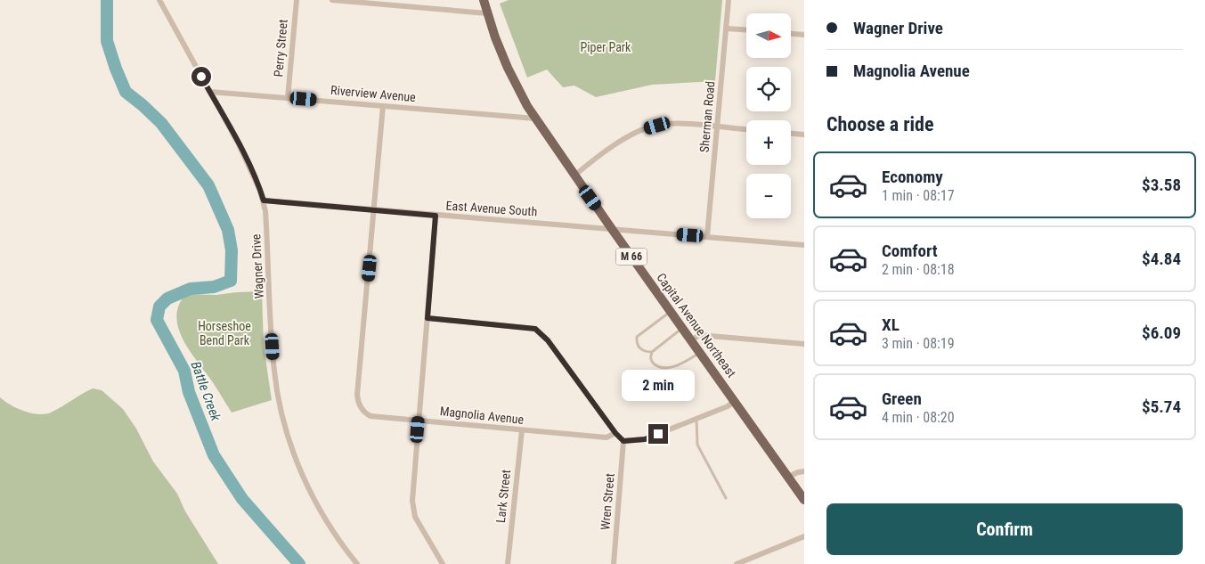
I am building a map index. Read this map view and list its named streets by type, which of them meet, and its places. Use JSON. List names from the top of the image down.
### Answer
{
  "streets": {
    "main road": ["M 66", "Capital Avenue Northeast"],
    "street": [
      "Perry Street",
      "Riverview Avenue",
      "Sherman Road",
      "East Avenue South",
      "Wagner Drive",
      "Magnolia Avenue",
      "Lark Street",
      "Wren Street"
    ]
  },
  "crossings": [
    ["Perry Street", "Riverview Avenue"],
    ["Riverview Avenue", "Wagner Drive"],
    ["Riverview Avenue", "Capital Avenue Northeast"],
    ["Riverview Avenue", "Magnolia Avenue"],
    ["Sherman Road", "East Avenue South"],
    ["East Avenue South", "Wagner Drive"],
    ["East Avenue South", "Capital Avenue Northeast"],
    ["East Avenue South", "Magnolia Avenue"],
    ["Magnolia Avenue", "Lark Street"]
  ],
  "water": ["Battle Creek"],
  "parks": ["Piper Park", "Horseshoe Bend Park"],
  "north": "right",
  "page": {
    "banner": ["Wagner Drive", "Magnolia Avenue"],
    "map_buttons": ["+", "−"],
    "heading": "Choose a ride",
    "list": [
      {
        "name": "Economy",
        "note": "1 min · 08:17",
        "value": "$3.58"
      },
      {
        "name": "Comfort",
        "note": "2 min · 08:18",
        "value": "$4.84"
      },
      {
        "name": "XL",
        "note": "3 min · 08:19",
        "value": "$6.09"
      },
      {
        "name": "Green",
        "note": "4 min · 08:20",
        "value": "$5.74"
      }
    ],
    "bubble": "2 min",
    "buttons": "Confirm"
  }
}
